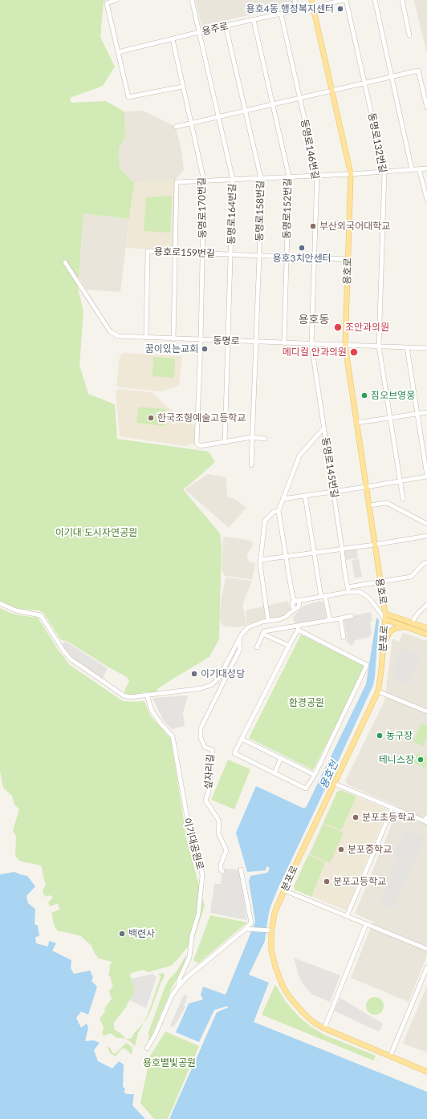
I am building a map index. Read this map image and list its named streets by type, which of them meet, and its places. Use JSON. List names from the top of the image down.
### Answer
{
  "streets": {
    "main road": ["용호로", "분포로"],
    "street": [
      "용주로",
      "동명로132번길",
      "동명로146번길",
      "동명로170번길",
      "동명로152번길",
      "동명로158번길",
      "동명로164번길",
      "용호로159번길",
      "동명로",
      "동명로145번길",
      "섶자리길",
      "이기대공원로"
    ]
  },
  "crossings": [
    ["용주로", "동명로132번길"],
    ["용주로", "동명로146번길"],
    ["용주로", "동명로170번길"],
    ["용주로", "동명로152번길"],
    ["용주로", "동명로158번길"],
    ["용주로", "동명로164번길"],
    ["용주로", "용호로"],
    ["동명로132번길", "동명로"],
    ["동명로146번길", "용호로159번길"],
    ["동명로146번길", "동명로"],
    ["동명로146번길", "동명로145번길"],
    ["동명로170번길", "동명로164번길"],
    ["동명로170번길", "용호로159번길"],
    ["동명로170번길", "동명로"],
    ["동명로152번길", "용호로159번길"],
    ["동명로152번길", "동명로"],
    ["동명로158번길", "용호로159번길"],
    ["동명로158번길", "동명로"],
    ["동명로164번길", "용호로159번길"],
    ["동명로164번길", "동명로"],
    ["용호로159번길", "용호로"],
    ["용호로159번길", "동명로"],
    ["용호로", "동명로"],
    ["용호로", "분포로"],
    ["동명로", "동명로145번길"]
  ],
  "districts": ["용호동"],
  "water": ["용호천"],
  "parks": ["이기대 도시자연공원", "환경공원", "용호별빛공원"],
  "places": [
    "용호4동 행정복지센터",
    "부산외국어대학교",
    "용호3치안센터",
    "조안과의원",
    "꿈이있는교회",
    "메디컬 안과의원",
    "짐오브영웅",
    "한국조형예술고등학교",
    "이기대성당",
    "농구장",
    "테니스장",
    "분포초등학교",
    "분포중학교",
    "분포고등학교",
    "백련사"
  ]
}
